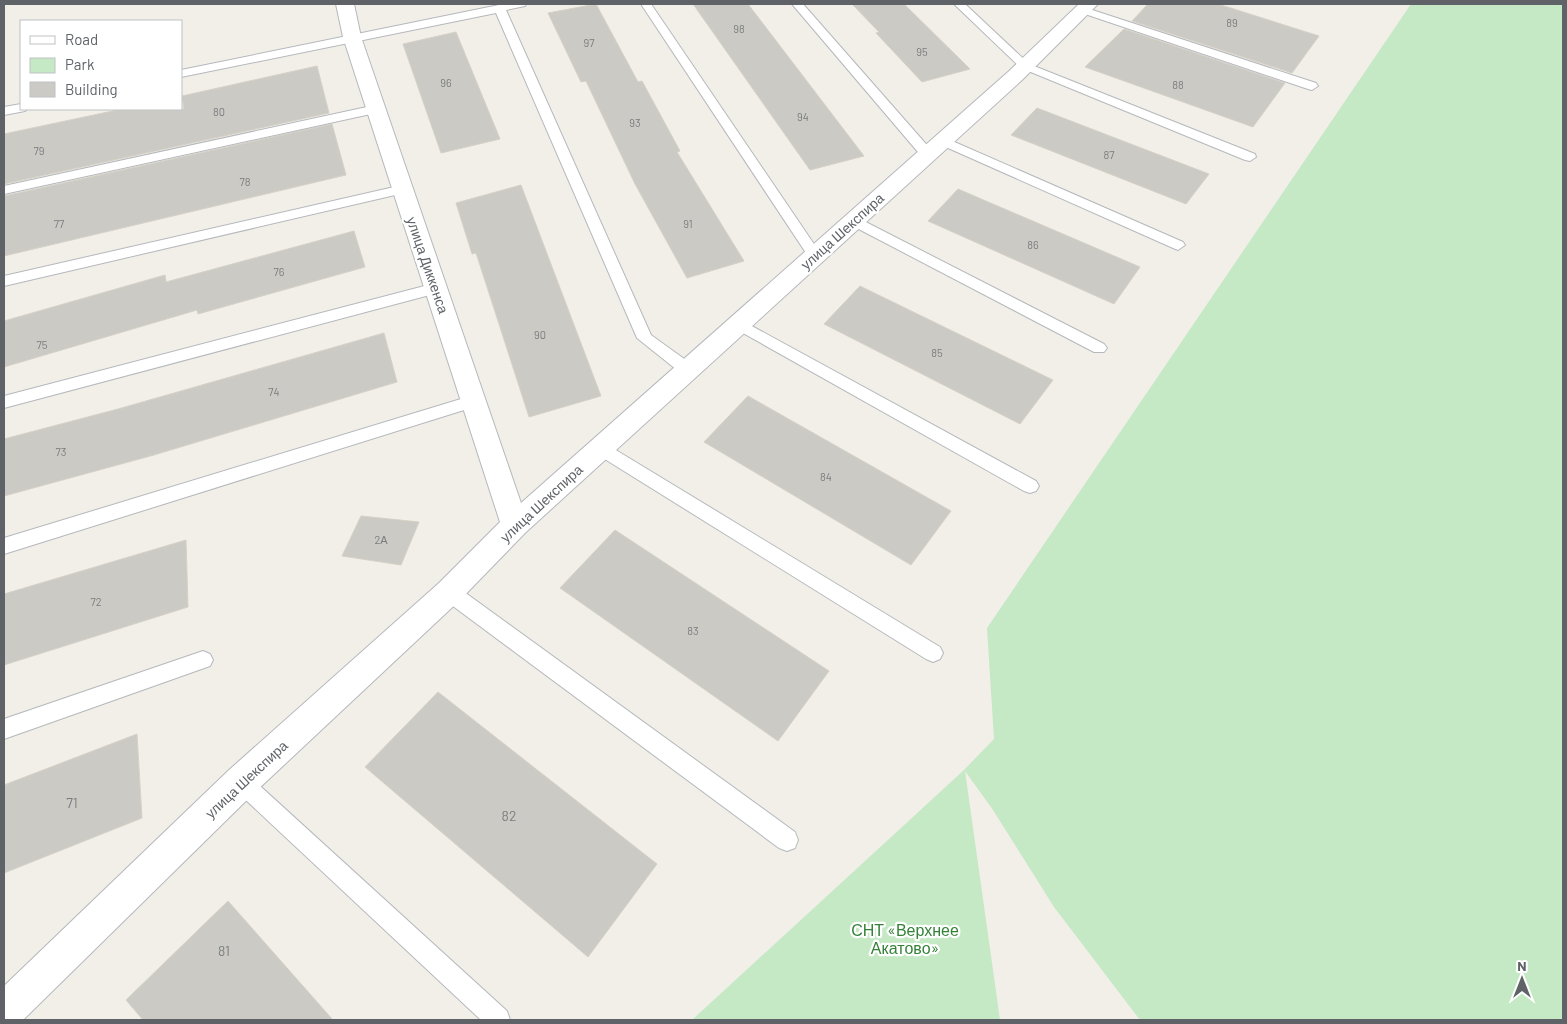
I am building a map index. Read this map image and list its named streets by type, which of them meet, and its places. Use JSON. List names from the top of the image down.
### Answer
{
  "streets": {
    "street": ["улица Шекспира", "улица Диккенса"]
  },
  "crossings": [
    ["улица Шекспира", "улица Диккенса"]
  ],
  "parks": ["СНТ «Верхнее Акатово»"],
  "house_numbers": [
    "89",
    "98",
    "97",
    "95",
    "96",
    "88",
    "80",
    "94",
    "93",
    "79",
    "87",
    "78",
    "77",
    "91",
    "86",
    "76",
    "90",
    "75",
    "85",
    "74",
    "73",
    "84",
    "2А",
    "72",
    "83",
    "71",
    "82",
    "81"
  ],
  "legend": ["Road", "Park", "Building"],
  "north": "top"
}
